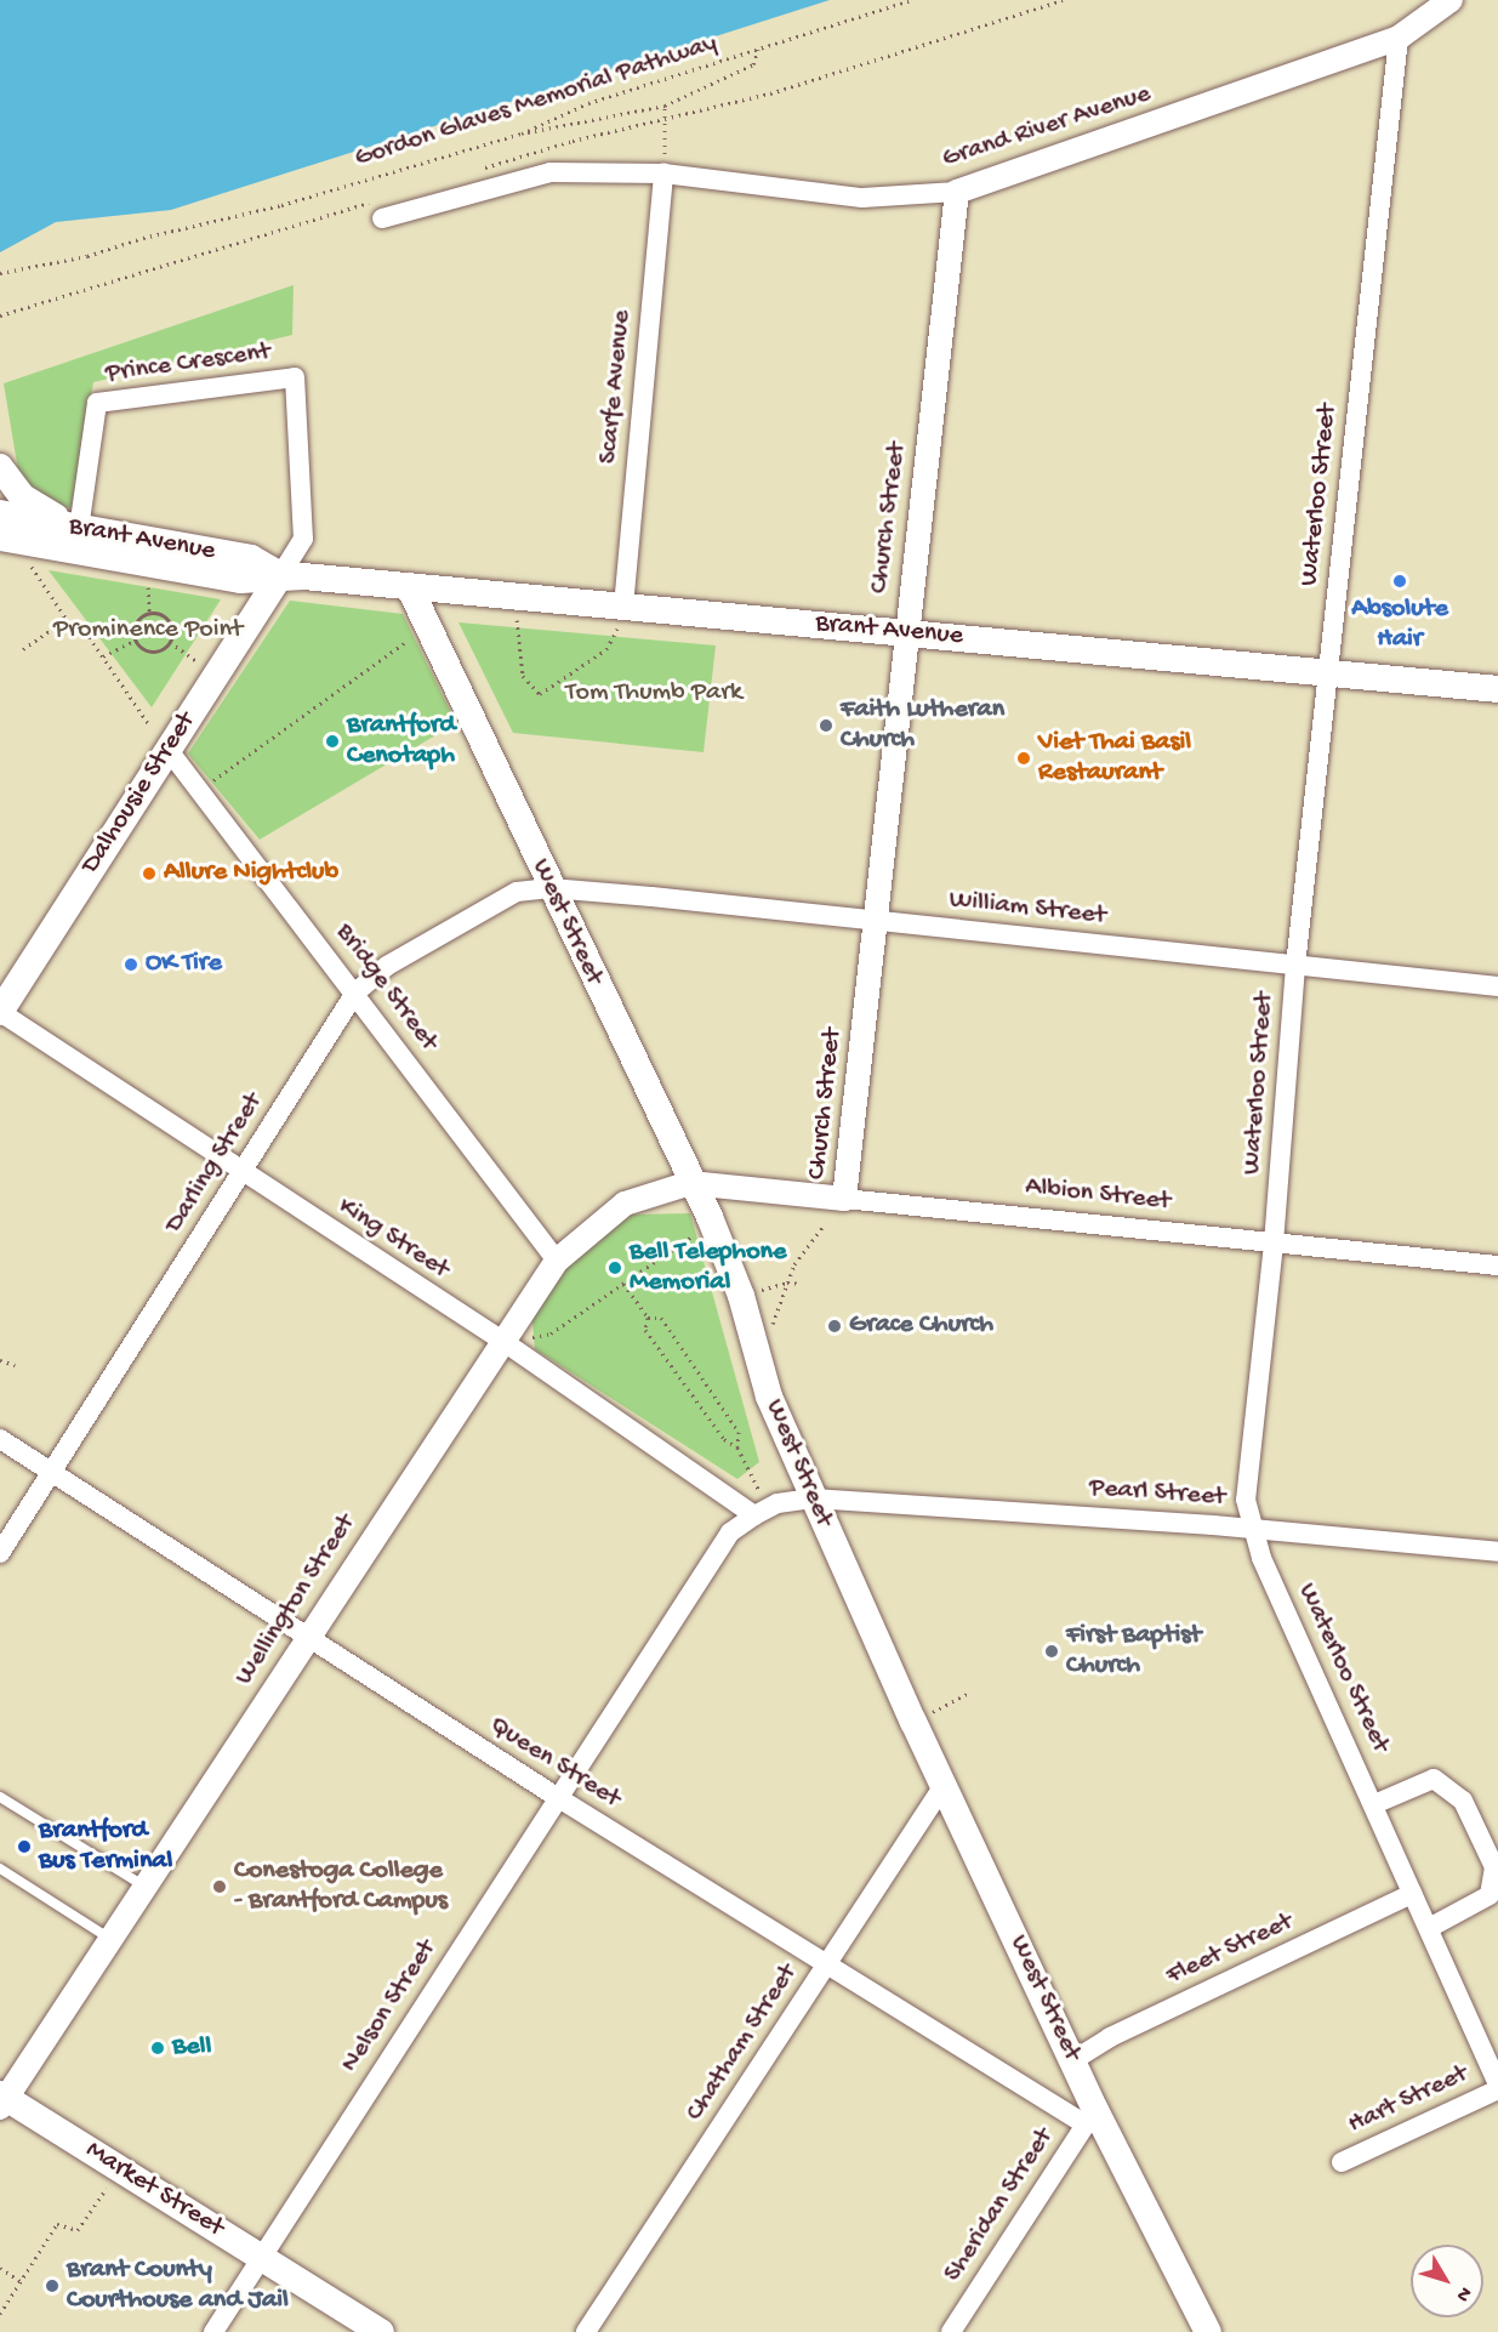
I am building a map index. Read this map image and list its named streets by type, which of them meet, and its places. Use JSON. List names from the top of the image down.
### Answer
{
  "streets": {
    "main road": [
      "Brant Avenue",
      "Dalhousie Street",
      "West Street",
      "Market Street"
    ],
    "street": [
      "Grand River Avenue",
      "Prince Crescent",
      "Scarfe Avenue",
      "Waterloo Street",
      "Church Street",
      "William Street",
      "Bridge Street",
      "Darling Street",
      "Albion Street",
      "King Street",
      "Pearl Street",
      "Wellington Street",
      "Queen Street",
      "Fleet Street",
      "Nelson Street",
      "Chatham Street",
      "Hart Street",
      "Sheridan Street"
    ],
    "path": ["Gordon Glaves Memorial Pathway"]
  },
  "crossings": [
    ["Grand River Avenue", "Scarfe Avenue"],
    ["Grand River Avenue", "Waterloo Street"],
    ["Grand River Avenue", "Church Street"],
    ["Prince Crescent", "Brant Avenue"],
    ["Prince Crescent", "Dalhousie Street"],
    ["Scarfe Avenue", "Brant Avenue"],
    ["Waterloo Street", "Brant Avenue"],
    ["Waterloo Street", "William Street"],
    ["Waterloo Street", "Albion Street"],
    ["Waterloo Street", "Pearl Street"],
    ["Waterloo Street", "Fleet Street"],
    ["Church Street", "Brant Avenue"],
    ["Church Street", "William Street"],
    ["Church Street", "Albion Street"],
    ["Brant Avenue", "Dalhousie Street"],
    ["Brant Avenue", "West Street"],
    ["Dalhousie Street", "Bridge Street"],
    ["Dalhousie Street", "King Street"],
    ["William Street", "West Street"],
    ["William Street", "Darling Street"],
    ["West Street", "Darling Street"],
    ["West Street", "Albion Street"],
    ["West Street", "Pearl Street"],
    ["West Street", "Wellington Street"],
    ["West Street", "Queen Street"],
    ["West Street", "Fleet Street"],
    ["West Street", "Nelson Street"],
    ["West Street", "Chatham Street"],
    ["West Street", "Sheridan Street"],
    ["Bridge Street", "Darling Street"],
    ["Bridge Street", "Wellington Street"],
    ["Darling Street", "King Street"],
    ["Darling Street", "Queen Street"],
    ["Albion Street", "Wellington Street"],
    ["King Street", "Wellington Street"],
    ["King Street", "Nelson Street"],
    ["Pearl Street", "Nelson Street"],
    ["Wellington Street", "Queen Street"],
    ["Wellington Street", "Market Street"],
    ["Queen Street", "Nelson Street"],
    ["Queen Street", "Chatham Street"],
    ["Queen Street", "Sheridan Street"],
    ["Nelson Street", "Market Street"]
  ],
  "parks": ["Prominence Point", "Tom Thumb Park"],
  "places": [
    "Absolute Hair",
    "Faith Lutheran Church",
    "Brantford Cenotaph",
    "Viet Thai Basil Restaurant",
    "Allure Nightclub",
    "OK Tire",
    "Bell Telephone Memorial",
    "Grace Church",
    "First Baptist Church",
    "Brantford Bus Terminal",
    "Conestoga College - Brantford Campus",
    "Bell",
    "Brant County Courthouse and Jail"
  ],
  "north": "bottom right"
}
